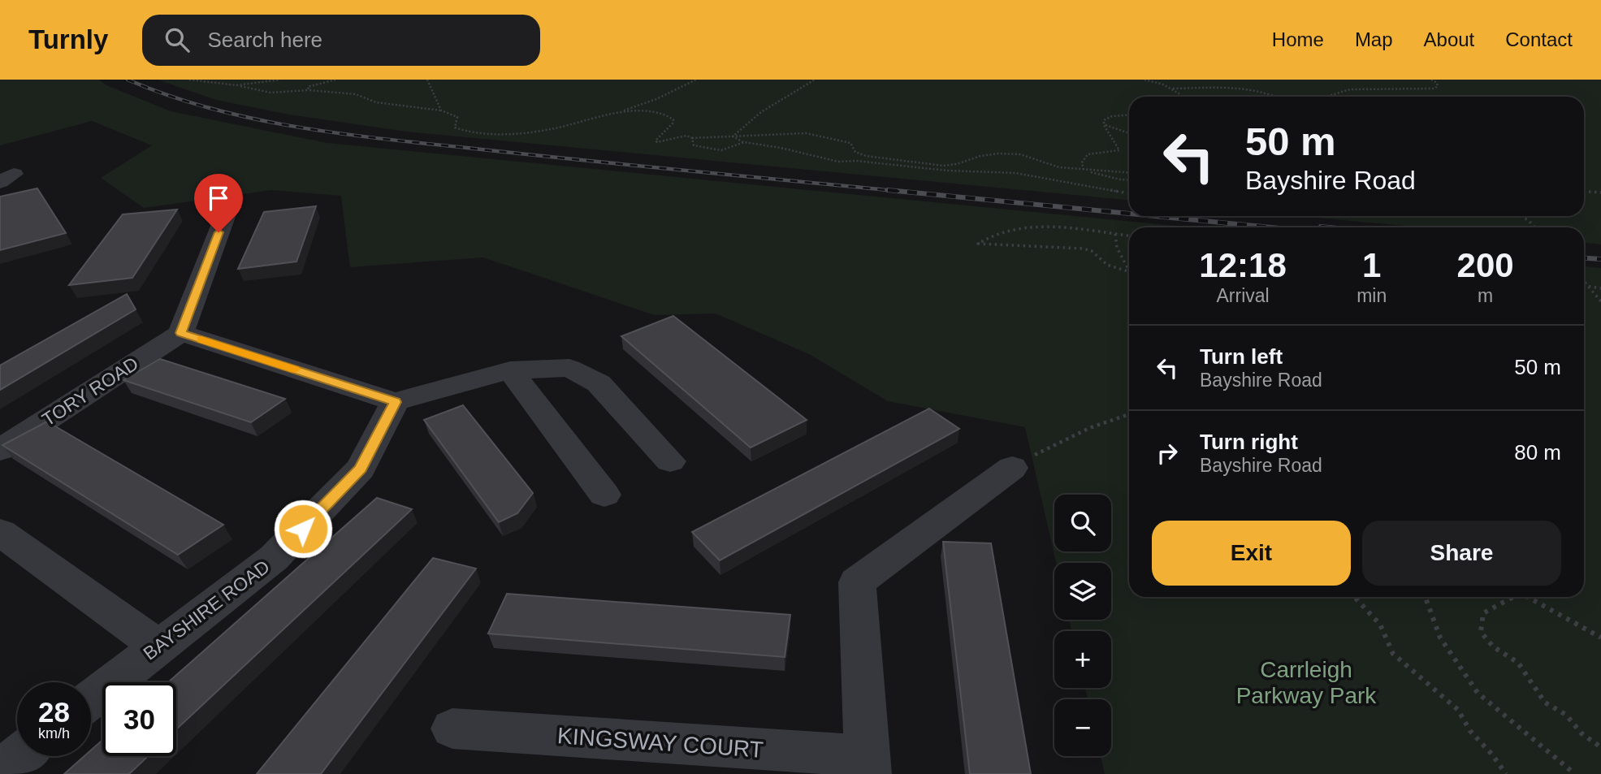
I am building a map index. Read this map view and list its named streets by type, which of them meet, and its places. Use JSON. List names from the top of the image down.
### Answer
{
  "streets": {
    "street": ["TORY ROAD", "BAYSHIRE ROAD", "KINGSWAY COURT"]
  },
  "parks": ["Carrleigh Parkway Park"],
  "page": {
    "header": "Turnly",
    "search": "Search here",
    "nav": [
      "Home",
      "Map",
      "About",
      "Contact"
    ],
    "turn": ["50 m", "Bayshire Road"],
    "eta": [
      "12:18",
      "Arrival",
      "1",
      "min",
      "200",
      "m"
    ],
    "list": [
      {
        "name": "Turn left",
        "note": "Bayshire Road",
        "value": "50 m"
      },
      {
        "name": "Turn right",
        "note": "Bayshire Road",
        "value": "80 m"
      }
    ],
    "map_buttons": ["+", "−"],
    "buttons": ["Exit", "Share"],
    "speed": "28 km/h",
    "limit": "30"
  }
}
